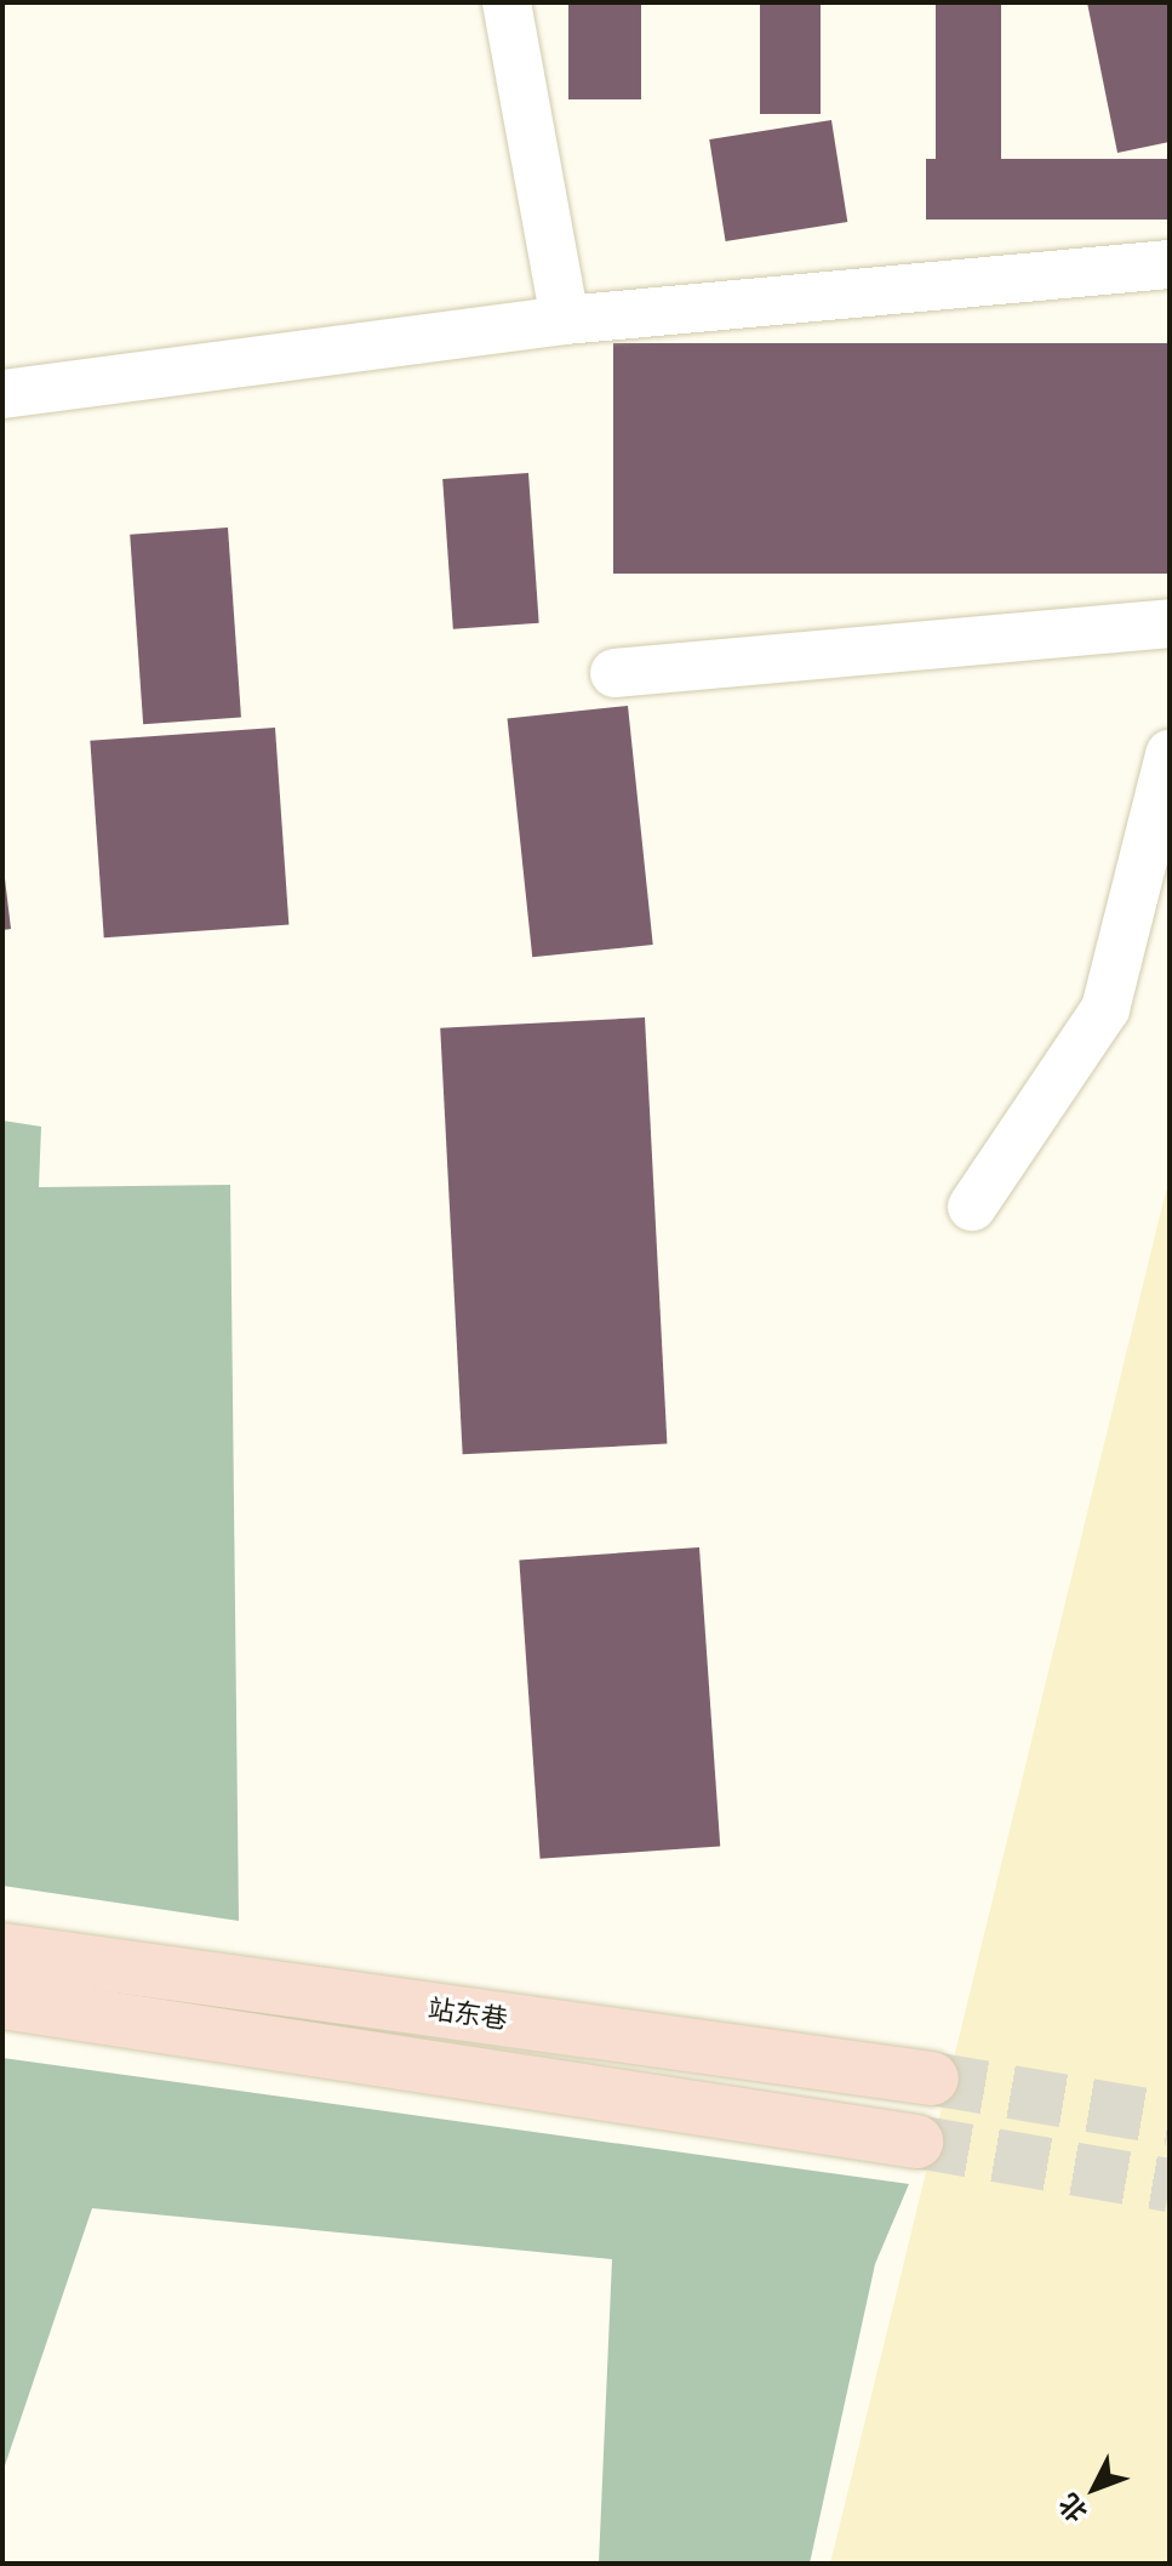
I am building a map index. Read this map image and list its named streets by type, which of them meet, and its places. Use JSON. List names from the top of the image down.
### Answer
{
  "streets": {
    "main road": ["站东巷"]
  },
  "north": "bottom left"
}
